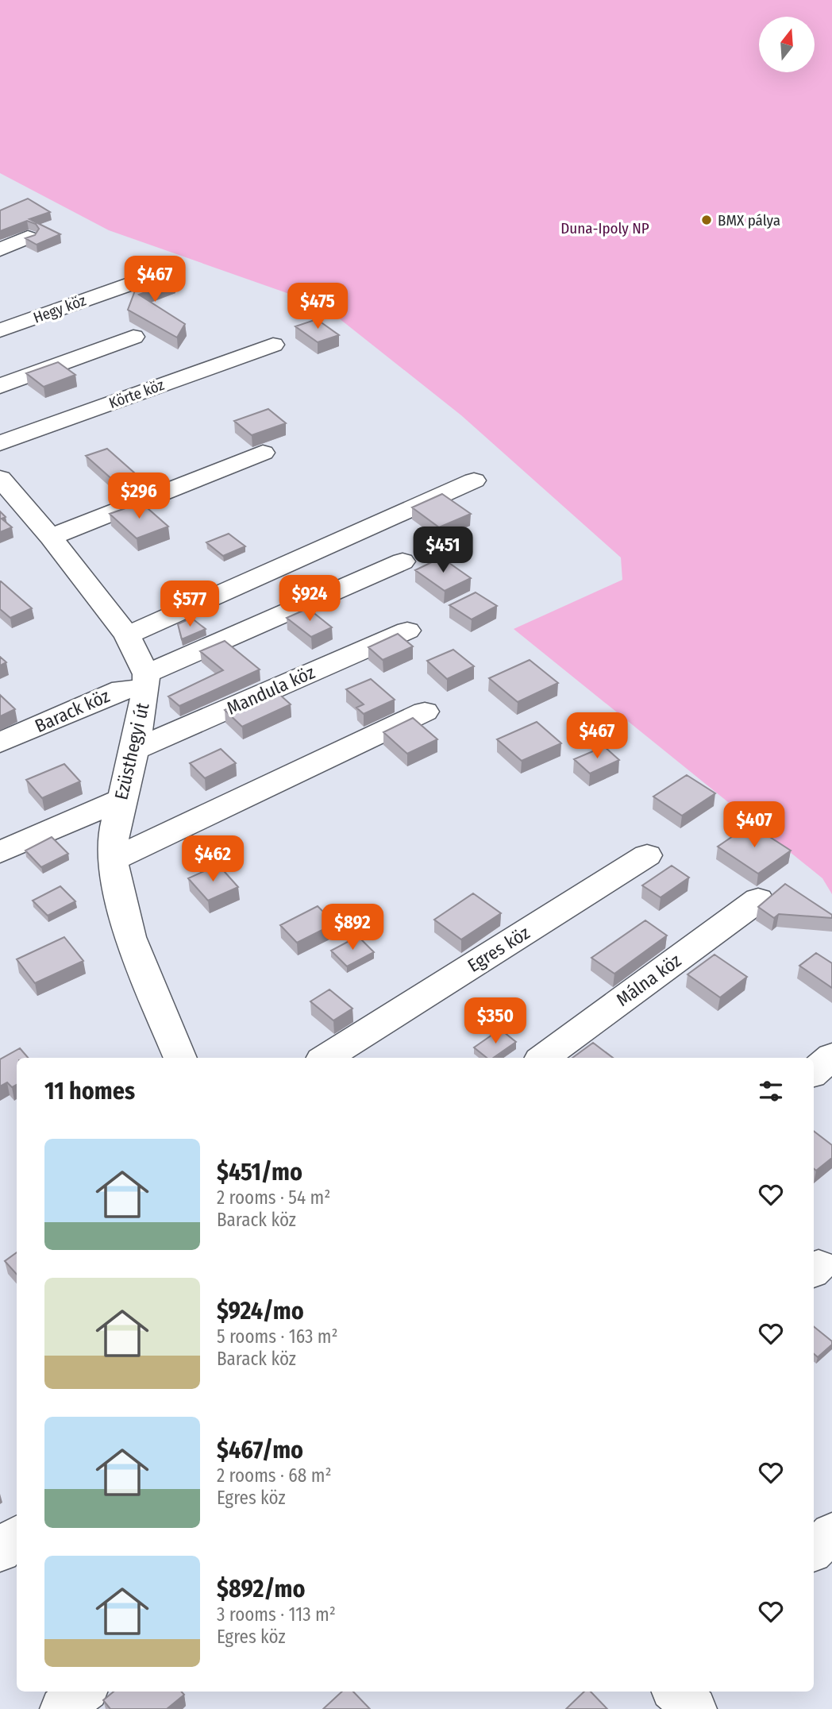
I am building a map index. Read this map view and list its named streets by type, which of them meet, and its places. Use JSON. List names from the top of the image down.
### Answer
{
  "streets": {
    "street": [
      "Hegy köz",
      "Körte köz",
      "Mandula köz",
      "Barack köz",
      "Ezüsthegyi út",
      "Egres köz",
      "Málna köz"
    ]
  },
  "crossings": [
    ["Mandula köz", "Ezüsthegyi út"],
    ["Barack köz", "Ezüsthegyi út"]
  ],
  "parks": ["Duna-Ipoly NP"],
  "places": ["BMX pálya"],
  "north": "top",
  "page": {
    "price": [
      "$467",
      "$475",
      "$296",
      "$451",
      "$924",
      "$577",
      "$467",
      "$407",
      "$462",
      "$892",
      "$350"
    ],
    "heading": "11 homes",
    "list": [
      {
        "name": "$451/mo",
        "note": "2 rooms · 54 m² · Barack köz"
      },
      {
        "name": "$924/mo",
        "note": "5 rooms · 163 m² · Barack köz"
      },
      {
        "name": "$467/mo",
        "note": "2 rooms · 68 m² · Egres köz"
      },
      {
        "name": "$892/mo",
        "note": "3 rooms · 113 m² · Egres köz"
      }
    ]
  }
}
